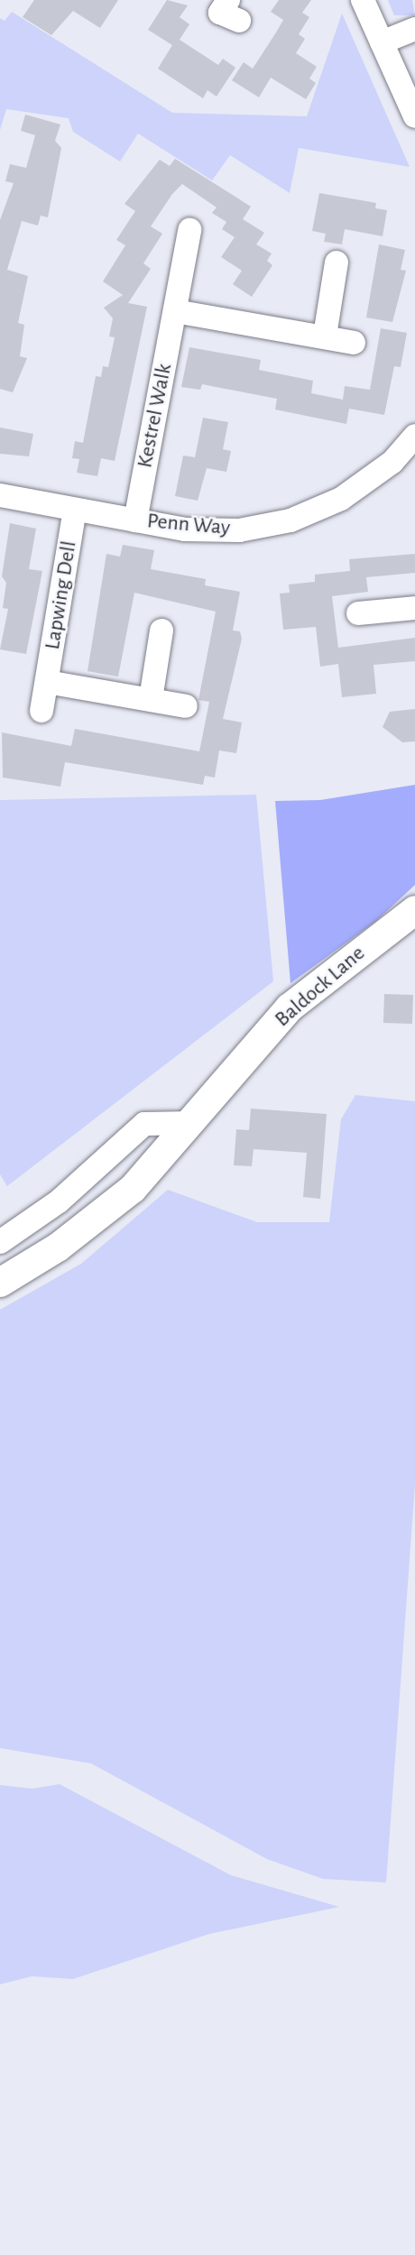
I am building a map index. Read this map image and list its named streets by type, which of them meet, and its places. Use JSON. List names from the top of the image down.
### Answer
{
  "streets": {
    "street": [
      "Kestrel Walk",
      "Penn Way",
      "Lapwing Dell",
      "Baldock Lane"
    ]
  },
  "crossings": [
    ["Kestrel Walk", "Penn Way"],
    ["Penn Way", "Lapwing Dell"]
  ]
}
